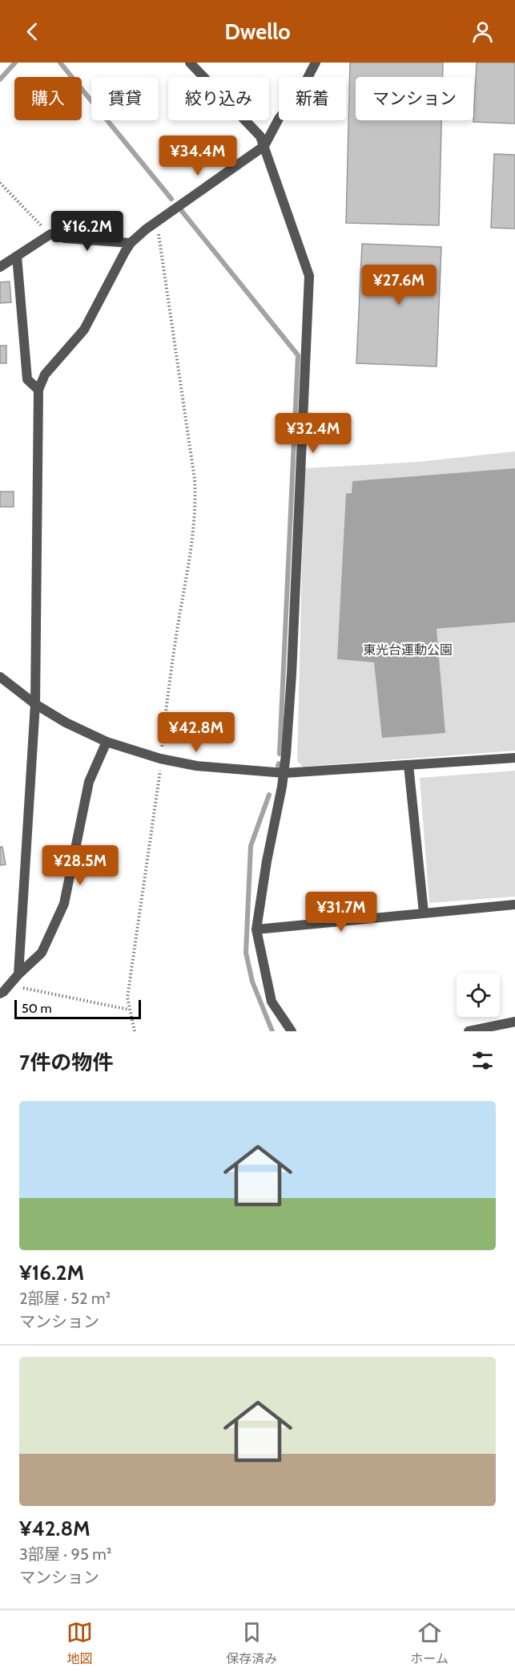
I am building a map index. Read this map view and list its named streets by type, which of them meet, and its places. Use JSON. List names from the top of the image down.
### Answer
{
  "parks": ["東光台運動公園"],
  "scale_bar": "50 m",
  "page": {
    "header": "Dwello",
    "chip": [
      "購入",
      "賃貸",
      "絞り込み",
      "新着",
      "マンション"
    ],
    "price": [
      "¥34.4M",
      "¥16.2M",
      "¥27.6M",
      "¥32.4M",
      "¥42.8M",
      "¥28.5M",
      "¥31.7M"
    ],
    "scale": "50 m",
    "heading": "7件の物件",
    "list": [
      {
        "name": "¥16.2M",
        "note": "2部屋 · 52 m² · マンション"
      },
      {
        "name": "¥42.8M",
        "note": "3部屋 · 95 m² · マンション"
      }
    ],
    "tabs": ["地図", "保存済み", "ホーム"]
  }
}
